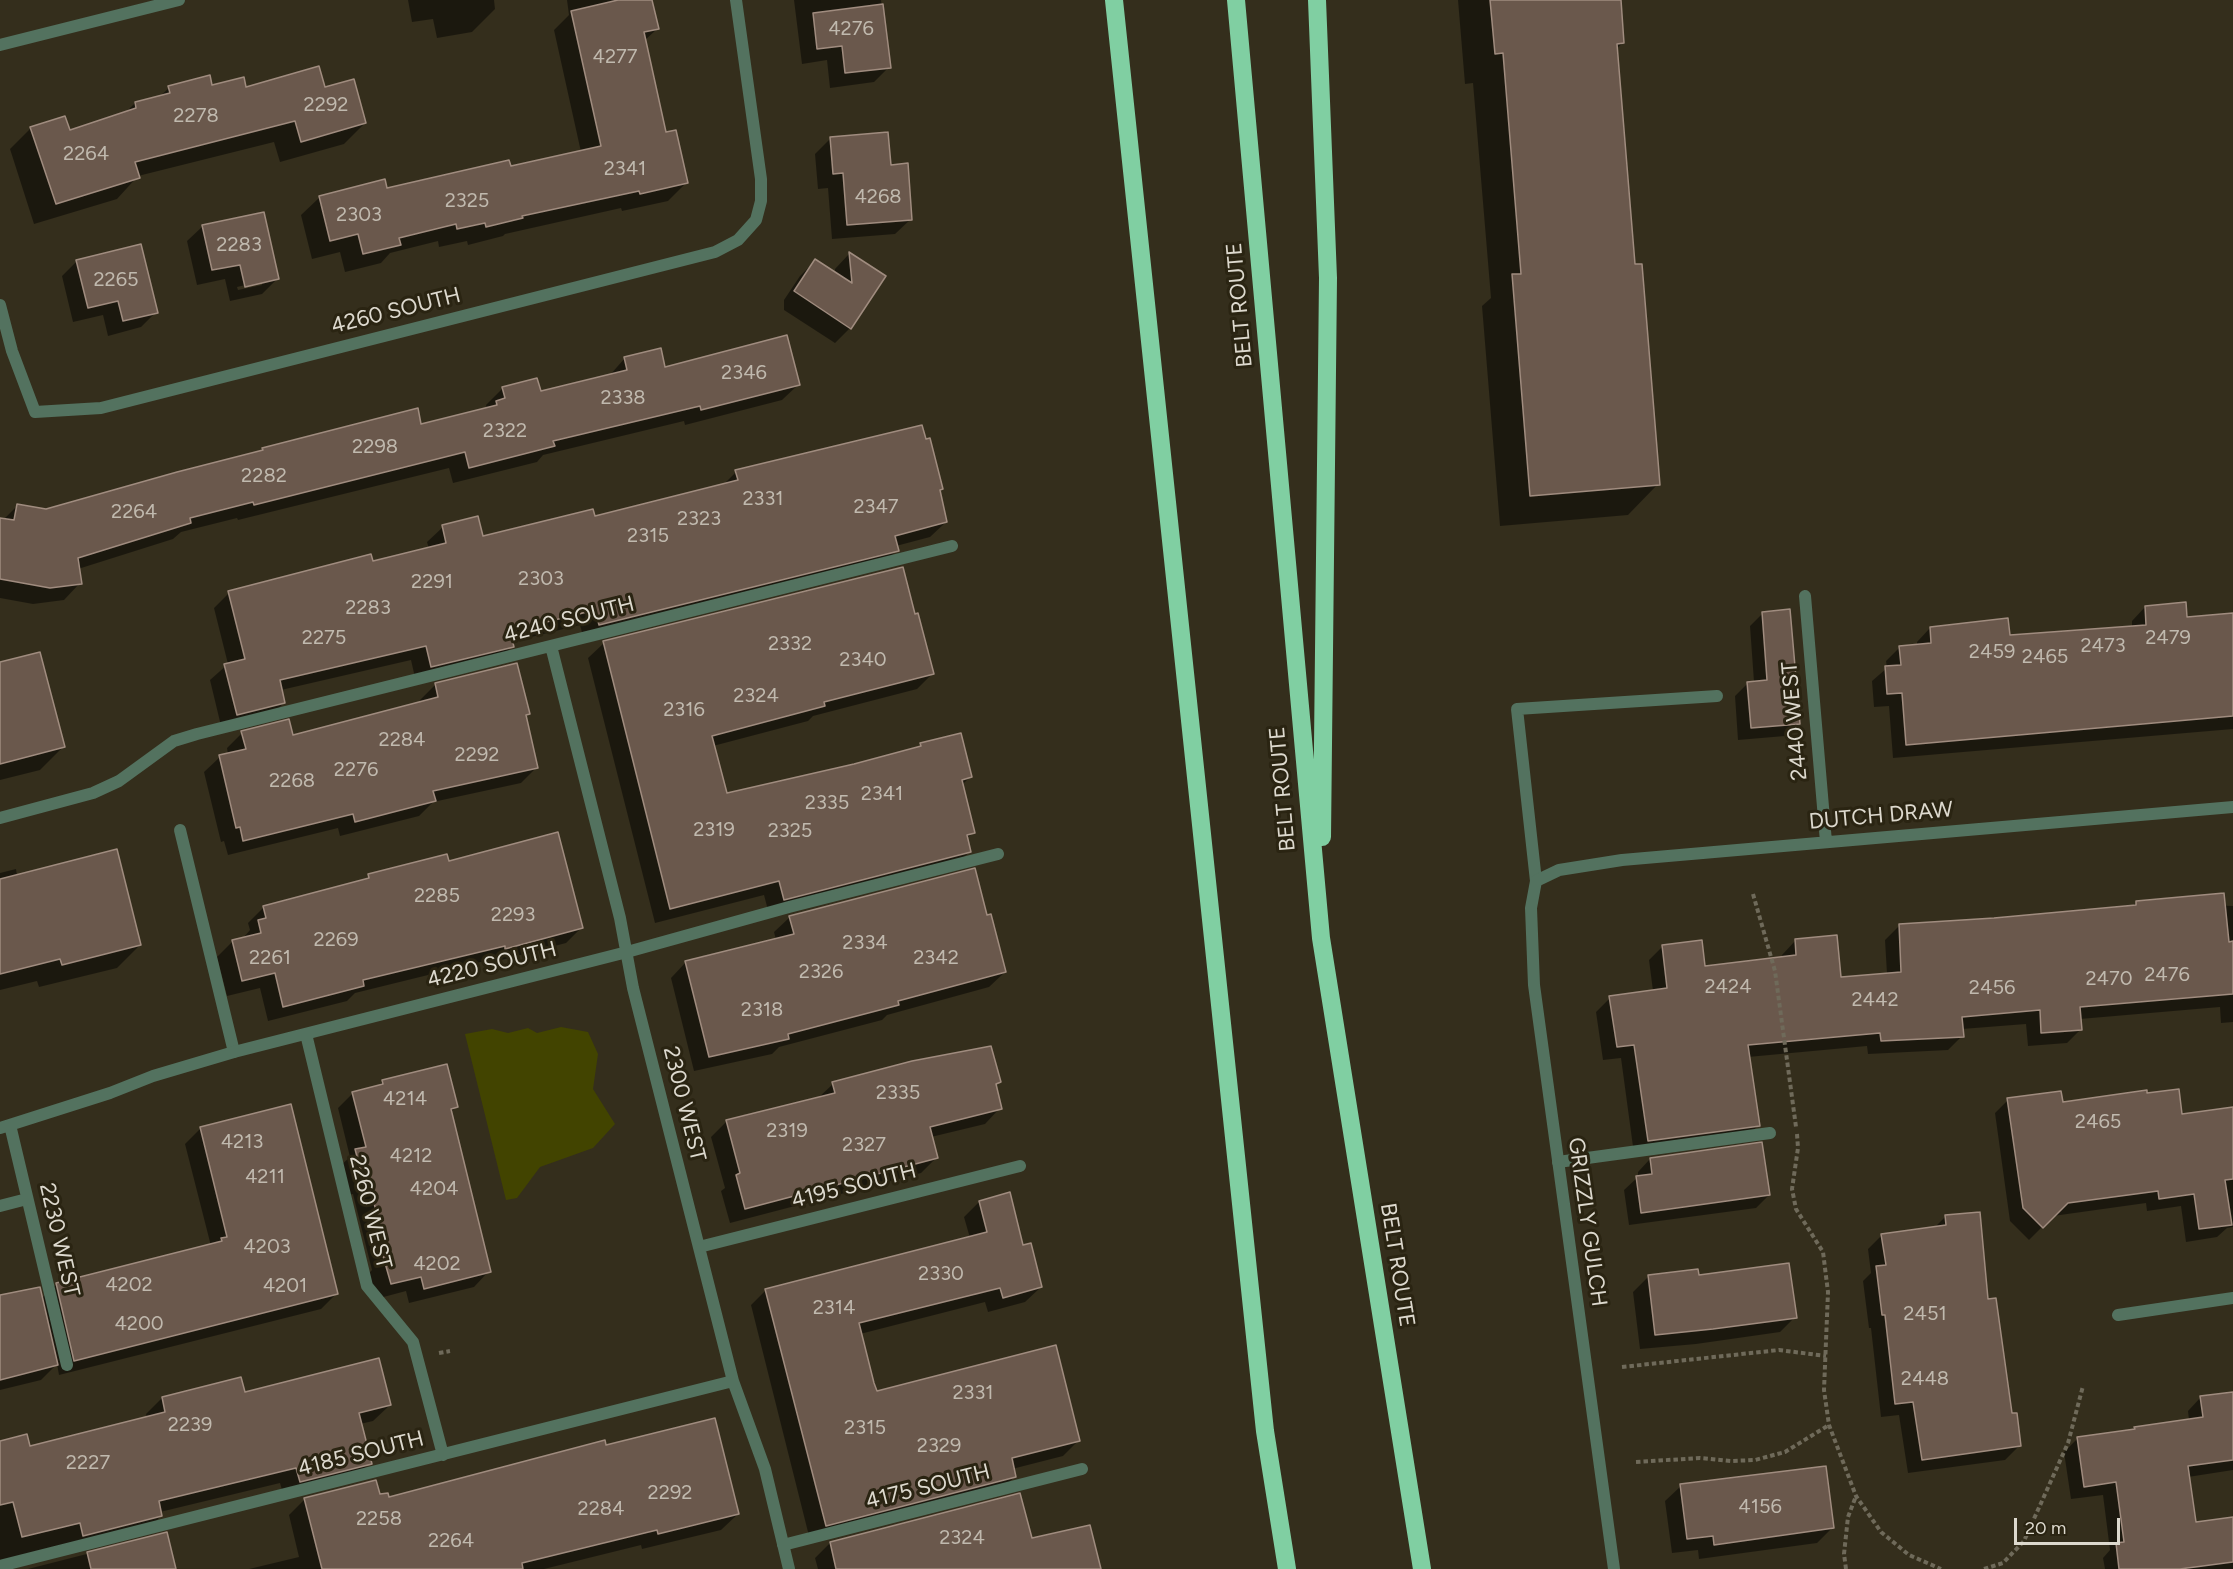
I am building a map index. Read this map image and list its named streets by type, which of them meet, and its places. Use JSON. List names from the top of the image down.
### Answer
{
  "streets": {
    "highway": ["BELT ROUTE"],
    "street": [
      "4260 SOUTH",
      "4240 SOUTH",
      "2440 WEST",
      "DUTCH DRAW",
      "4220 SOUTH",
      "2300 WEST",
      "4195 SOUTH",
      "2260 WEST",
      "GRIZZLY GULCH",
      "2230 WEST",
      "4185 SOUTH",
      "4175 SOUTH"
    ]
  },
  "crossings": [
    ["4240 SOUTH", "2300 WEST"],
    ["2440 WEST", "DUTCH DRAW"],
    ["DUTCH DRAW", "GRIZZLY GULCH"],
    ["4220 SOUTH", "2300 WEST"],
    ["4220 SOUTH", "2260 WEST"],
    ["4220 SOUTH", "2230 WEST"],
    ["2300 WEST", "4195 SOUTH"],
    ["2300 WEST", "4185 SOUTH"],
    ["2300 WEST", "4175 SOUTH"],
    ["2260 WEST", "4185 SOUTH"]
  ],
  "house_numbers": [
    "4276",
    "4277",
    "2292",
    "2278",
    "2264",
    "2341",
    "4268",
    "2325",
    "2303",
    "2283",
    "2265",
    "2346",
    "2338",
    "2322",
    "2298",
    "2282",
    "2331",
    "2347",
    "2264",
    "2323",
    "2315",
    "2303",
    "2291",
    "2283",
    "2275",
    "2479",
    "2332",
    "2473",
    "2459",
    "2465",
    "2340",
    "2324",
    "2316",
    "2284",
    "2292",
    "2276",
    "2268",
    "2341",
    "2335",
    "2319",
    "2325",
    "2285",
    "2293",
    "2269",
    "2334",
    "2261",
    "2342",
    "2326",
    "2476",
    "2470",
    "2424",
    "2456",
    "2442",
    "2318",
    "2335",
    "4214",
    "2465",
    "2319",
    "4213",
    "2327",
    "4212",
    "4211",
    "4204",
    "4203",
    "4202",
    "2330",
    "4202",
    "4201",
    "2314",
    "2451",
    "4200",
    "2448",
    "2331",
    "2239",
    "2315",
    "2329",
    "2227",
    "2292",
    "4156",
    "2284",
    "2258",
    "2324",
    "2264"
  ],
  "scale_bar": "20 m"
}
